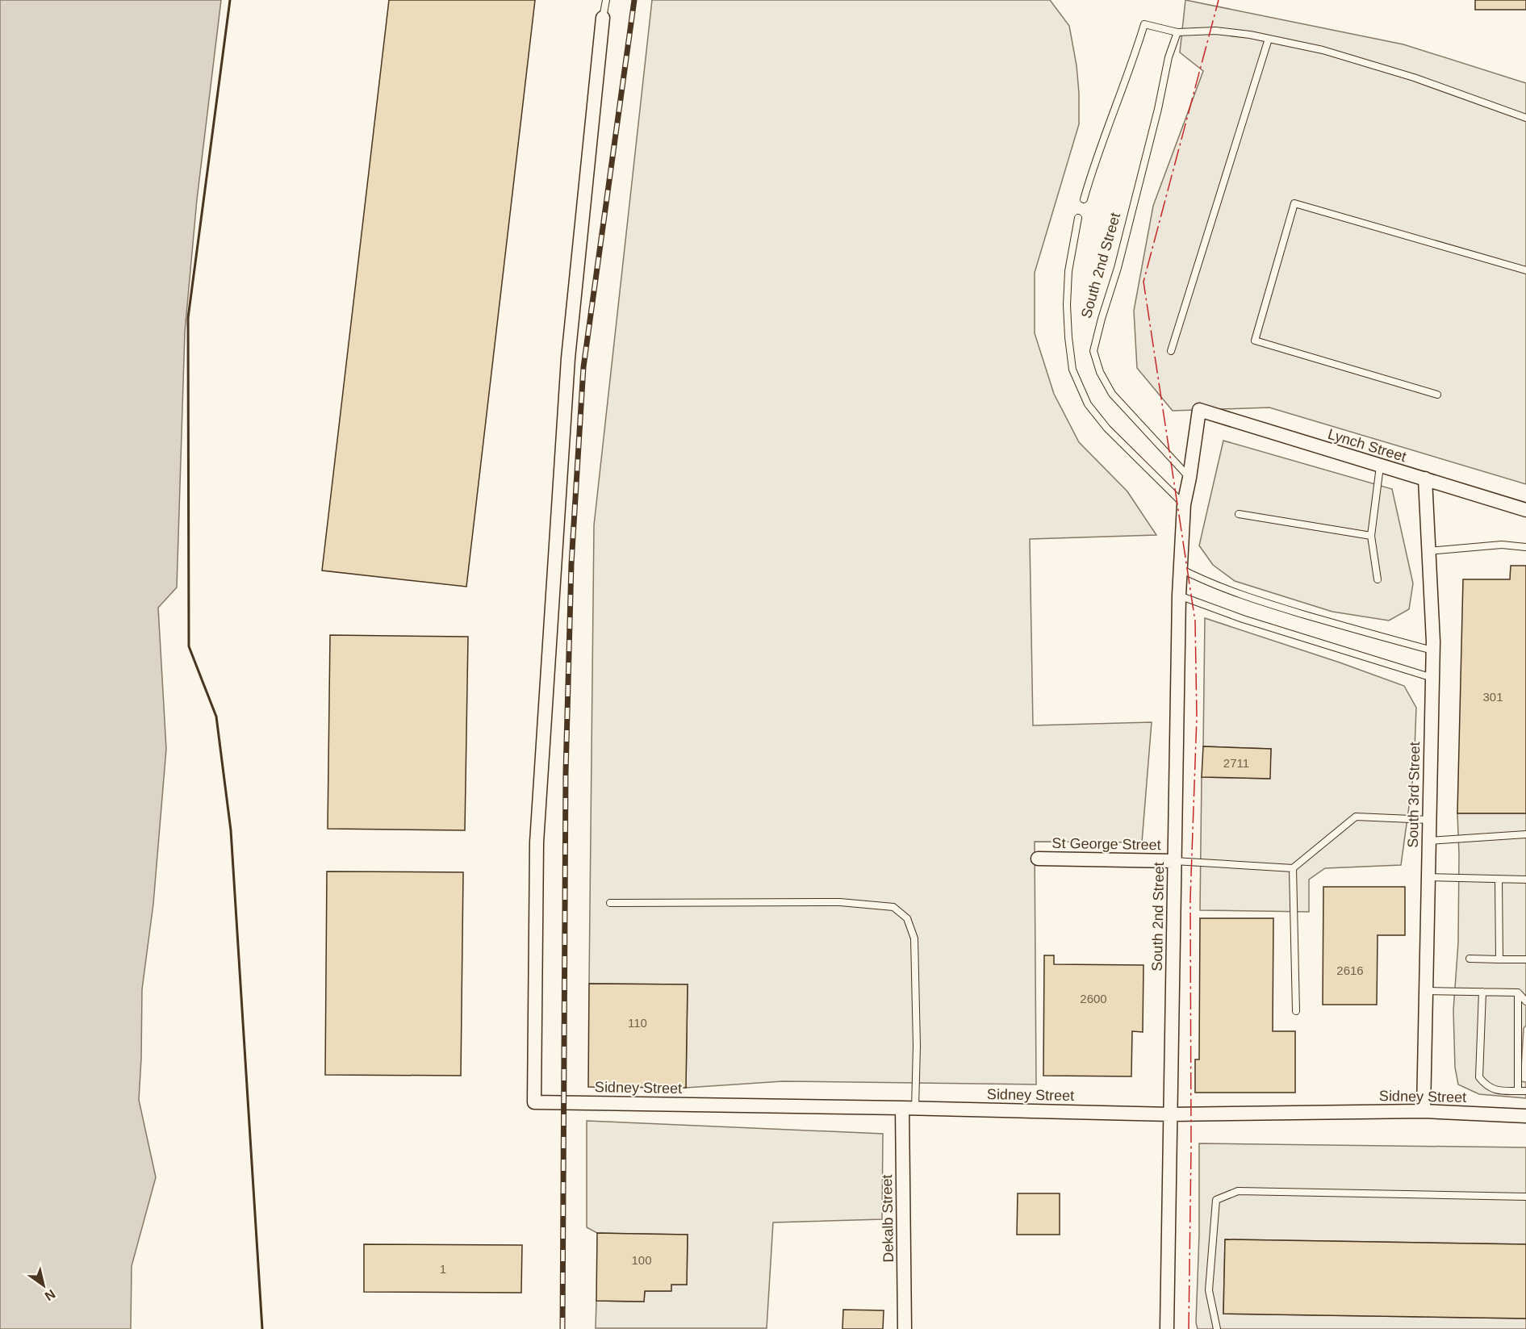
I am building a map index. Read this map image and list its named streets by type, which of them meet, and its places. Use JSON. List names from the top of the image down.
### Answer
{
  "streets": {
    "street": [
      "South 2nd Street",
      "Lynch Street",
      "South 3rd Street",
      "St George Street",
      "Sidney Street",
      "Dekalb Street"
    ]
  },
  "crossings": [
    ["South 2nd Street", "Lynch Street"],
    ["South 2nd Street", "St George Street"],
    ["South 2nd Street", "Sidney Street"],
    ["Lynch Street", "South 3rd Street"],
    ["South 3rd Street", "Sidney Street"],
    ["Sidney Street", "Dekalb Street"]
  ],
  "house_numbers": [
    "301",
    "2711",
    "2616",
    "2600",
    "110",
    "100",
    "1"
  ],
  "north": "bottom right"
}
